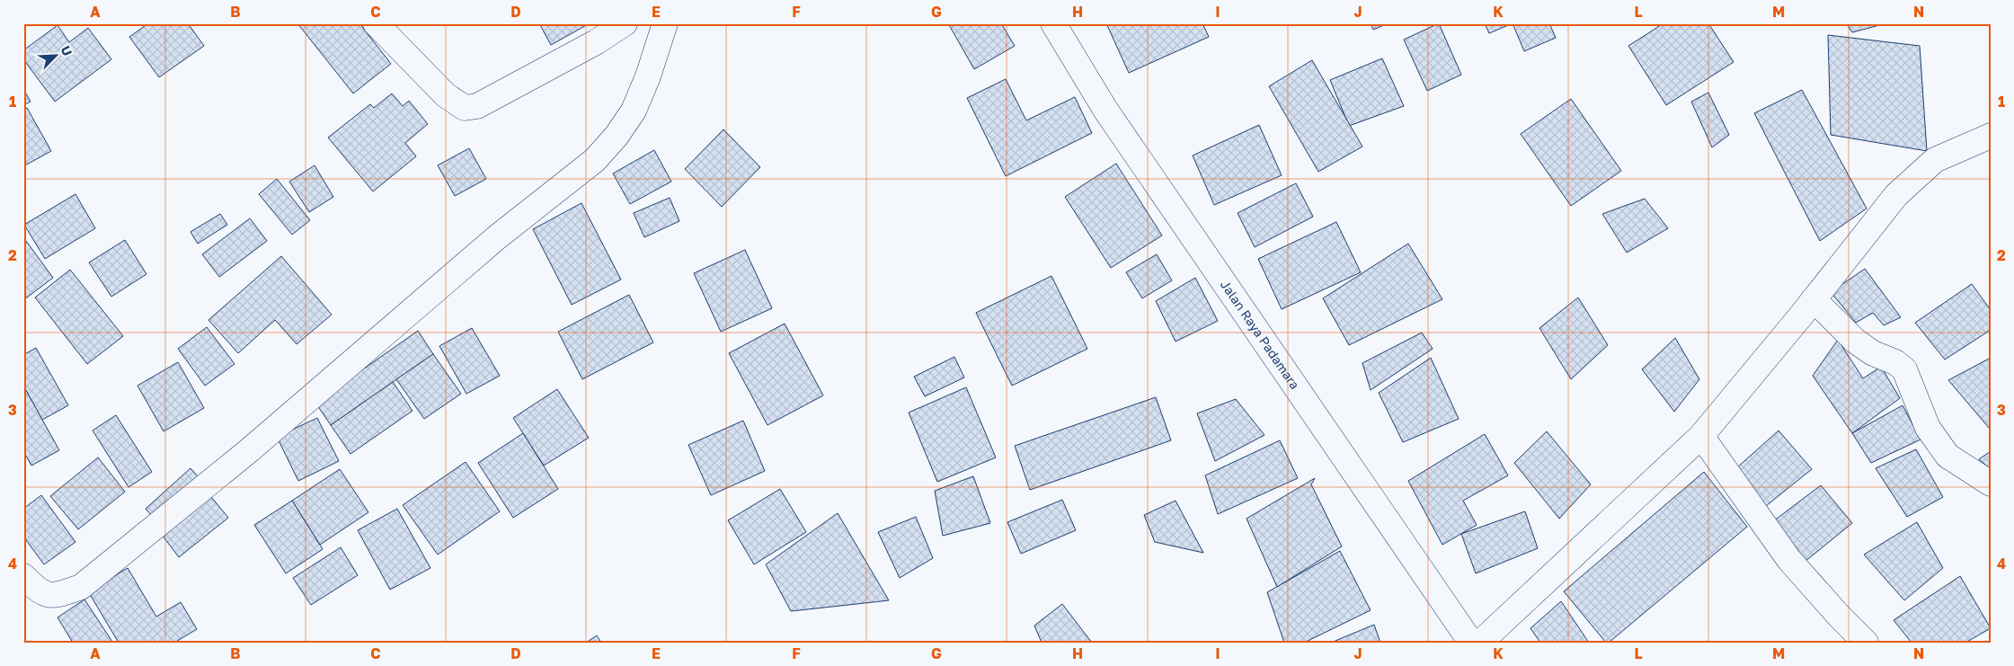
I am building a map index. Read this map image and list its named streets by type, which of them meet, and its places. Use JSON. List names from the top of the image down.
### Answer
{
  "streets": {
    "street": ["Jalan Raya Padamara"]
  },
  "north": "top right",
  "grid": {
    "columns": [
      "A",
      "B",
      "C",
      "D",
      "E",
      "F",
      "G",
      "H",
      "I",
      "J",
      "K",
      "L",
      "M",
      "N"
    ],
    "rows": [
      "1",
      "2",
      "3",
      "4"
    ]
  }
}
